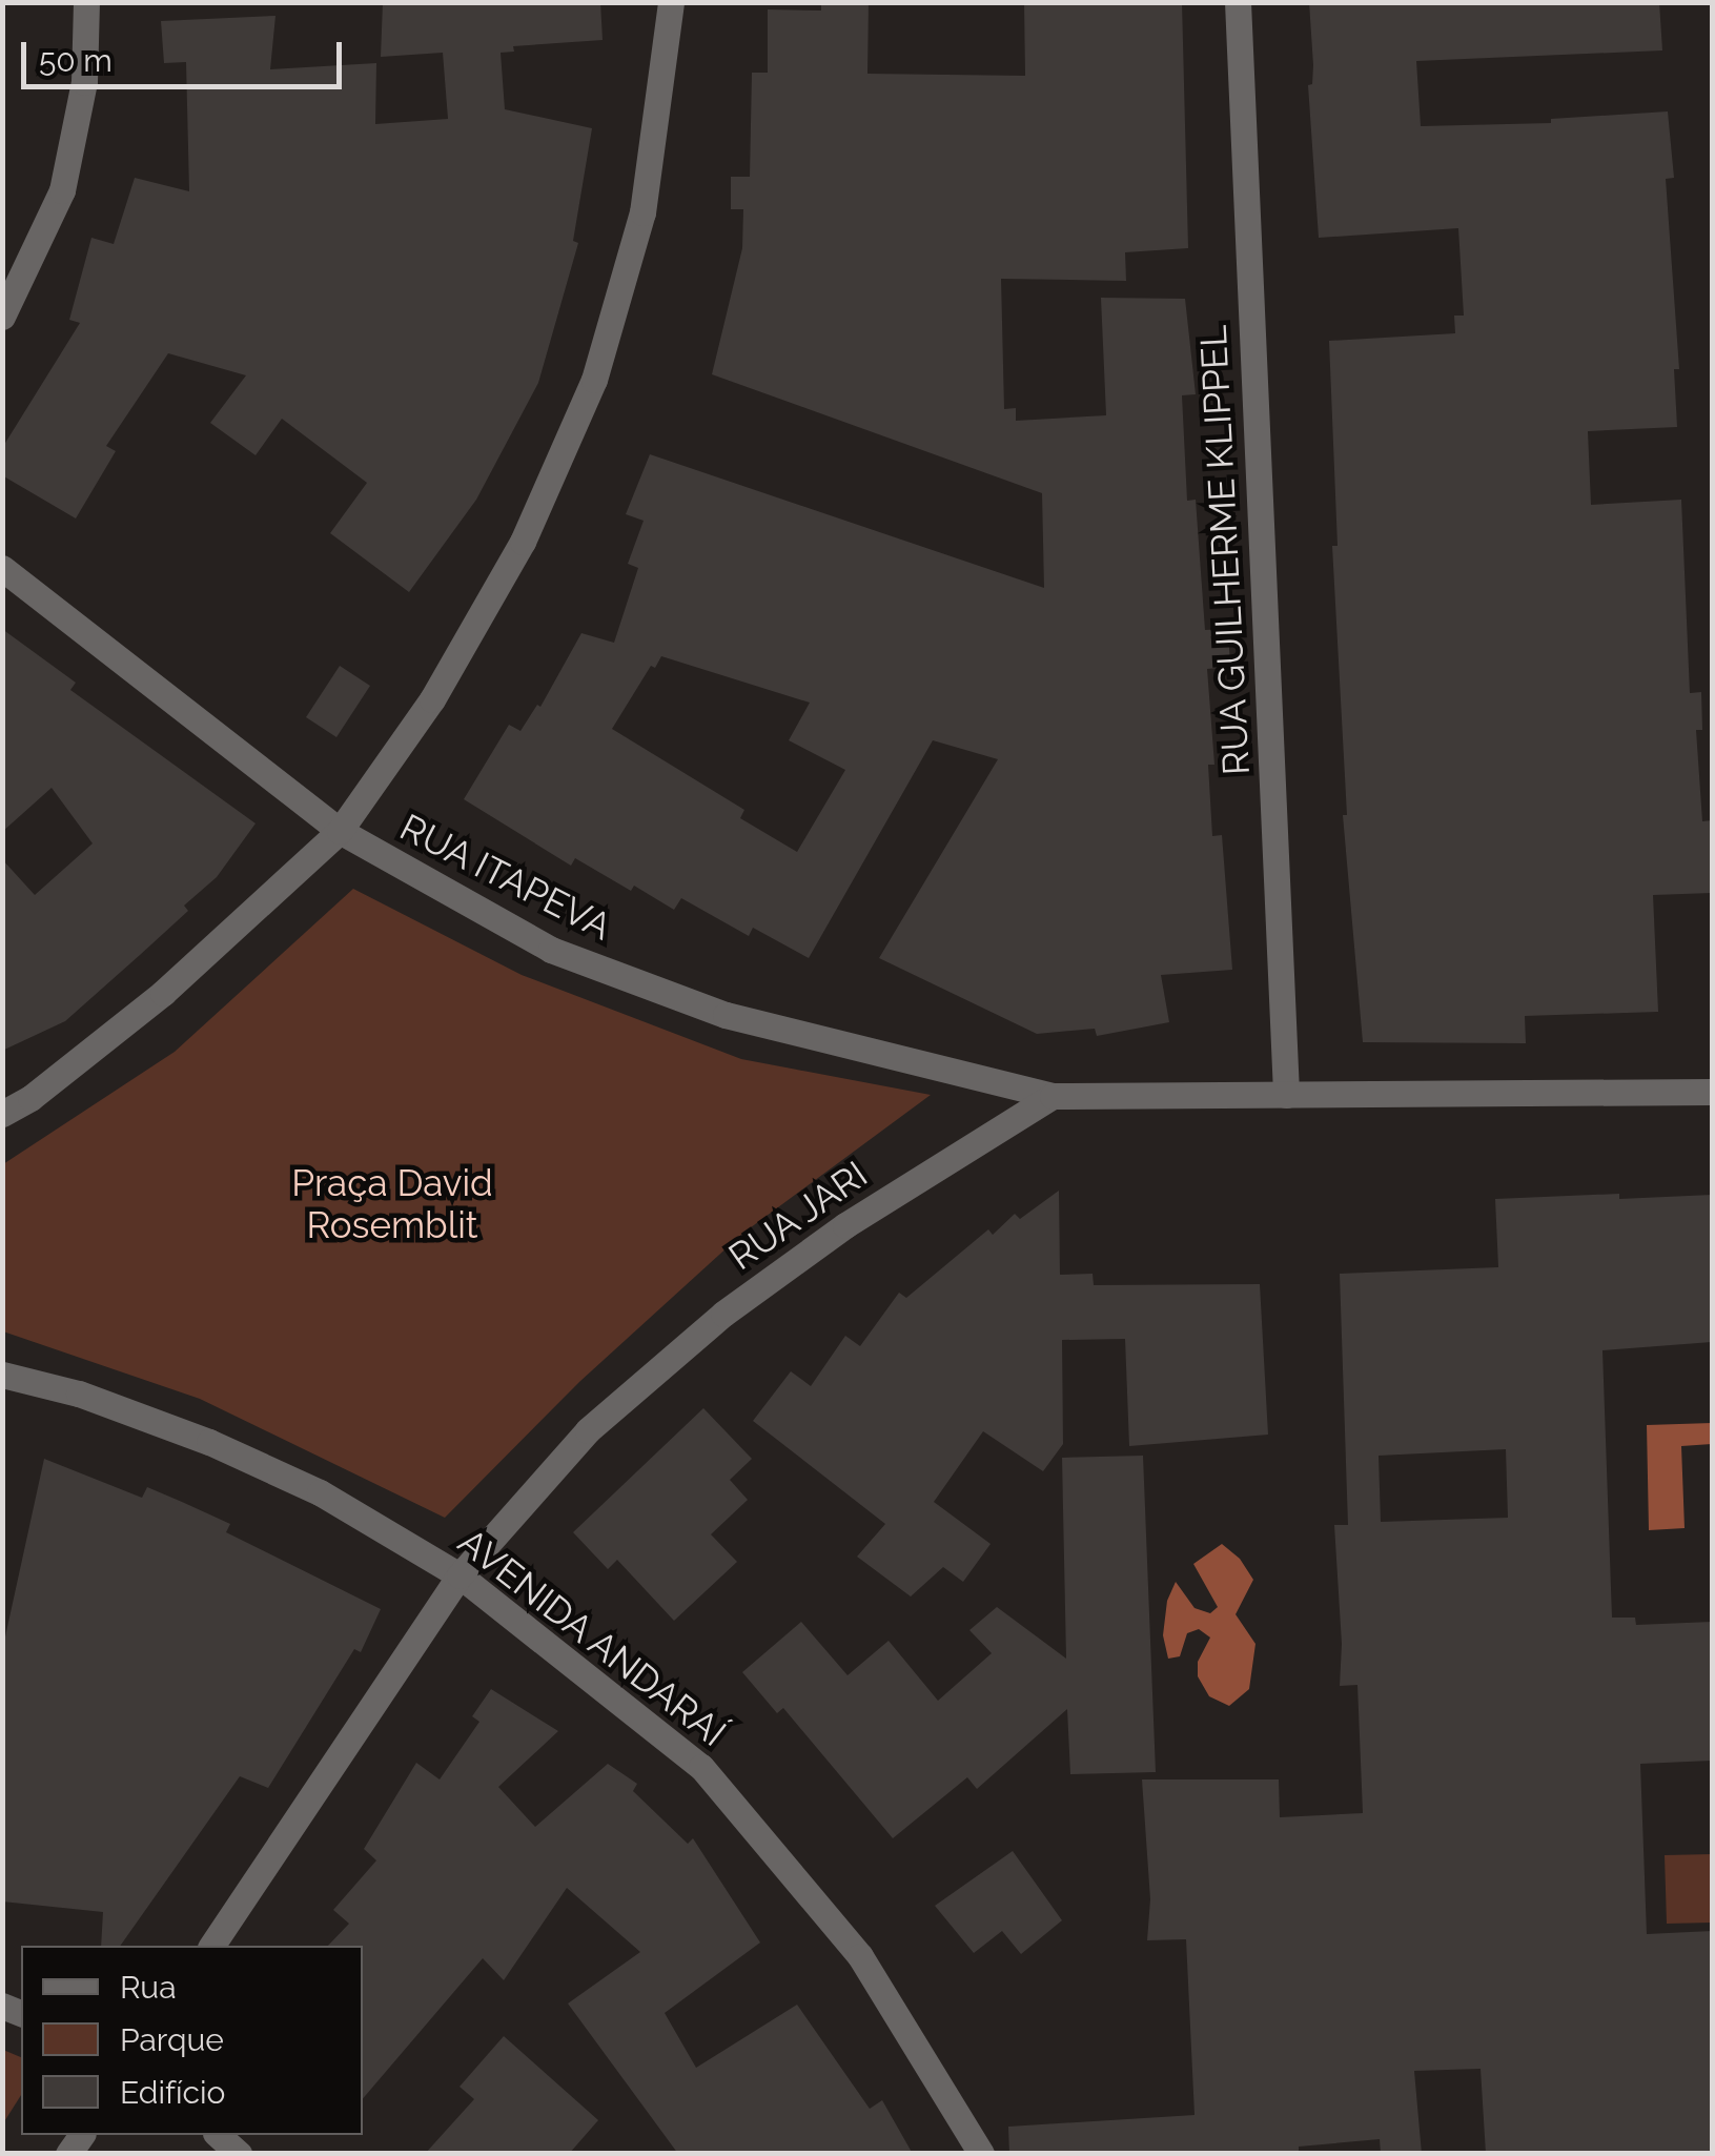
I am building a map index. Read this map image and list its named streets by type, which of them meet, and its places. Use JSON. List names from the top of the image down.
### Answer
{
  "streets": {
    "street": [
      "RUA GUILHERME KLIPPEL",
      "RUA ITAPEVA",
      "RUA JARI",
      "AVENIDA ANDARAÍ"
    ]
  },
  "crossings": [
    ["RUA ITAPEVA", "RUA JARI"],
    ["RUA JARI", "AVENIDA ANDARAÍ"]
  ],
  "parks": ["Praça David Rosemblit"],
  "legend": ["Rua", "Parque", "Edifício"],
  "scale_bar": "50 m"
}
